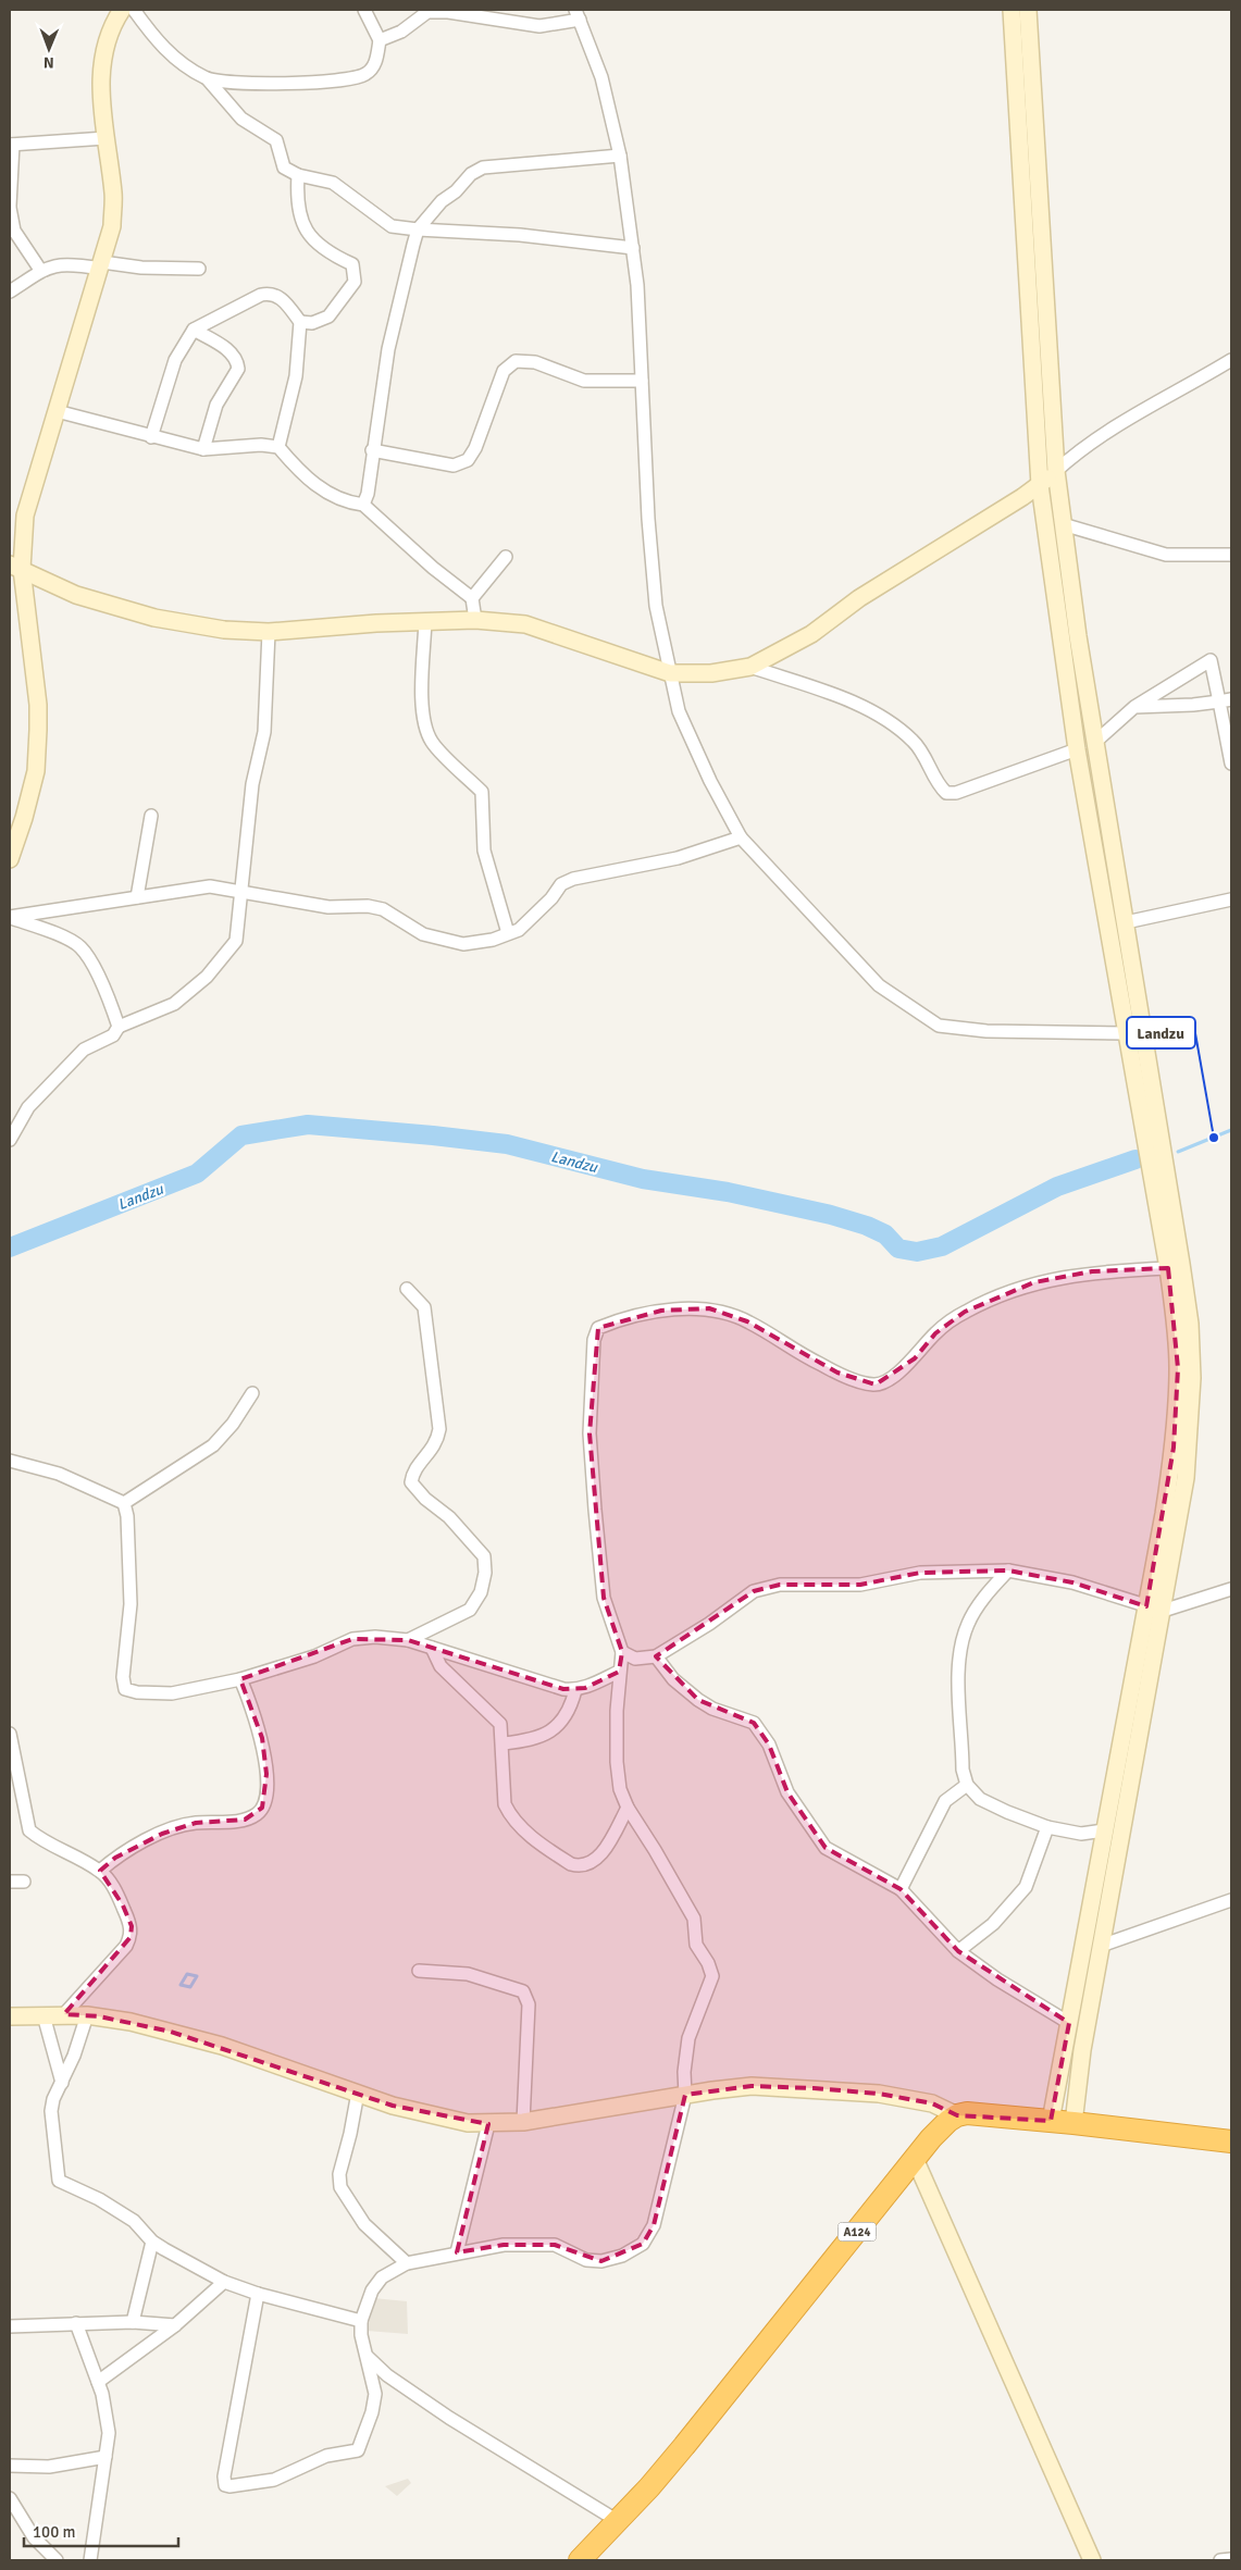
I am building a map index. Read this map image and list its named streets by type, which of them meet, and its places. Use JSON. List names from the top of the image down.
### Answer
{
  "streets": {
    "highway": ["A124"]
  },
  "water": ["Landzu"],
  "places": ["Landzu"],
  "scale_bar": "100 m",
  "north": "bottom"
}
